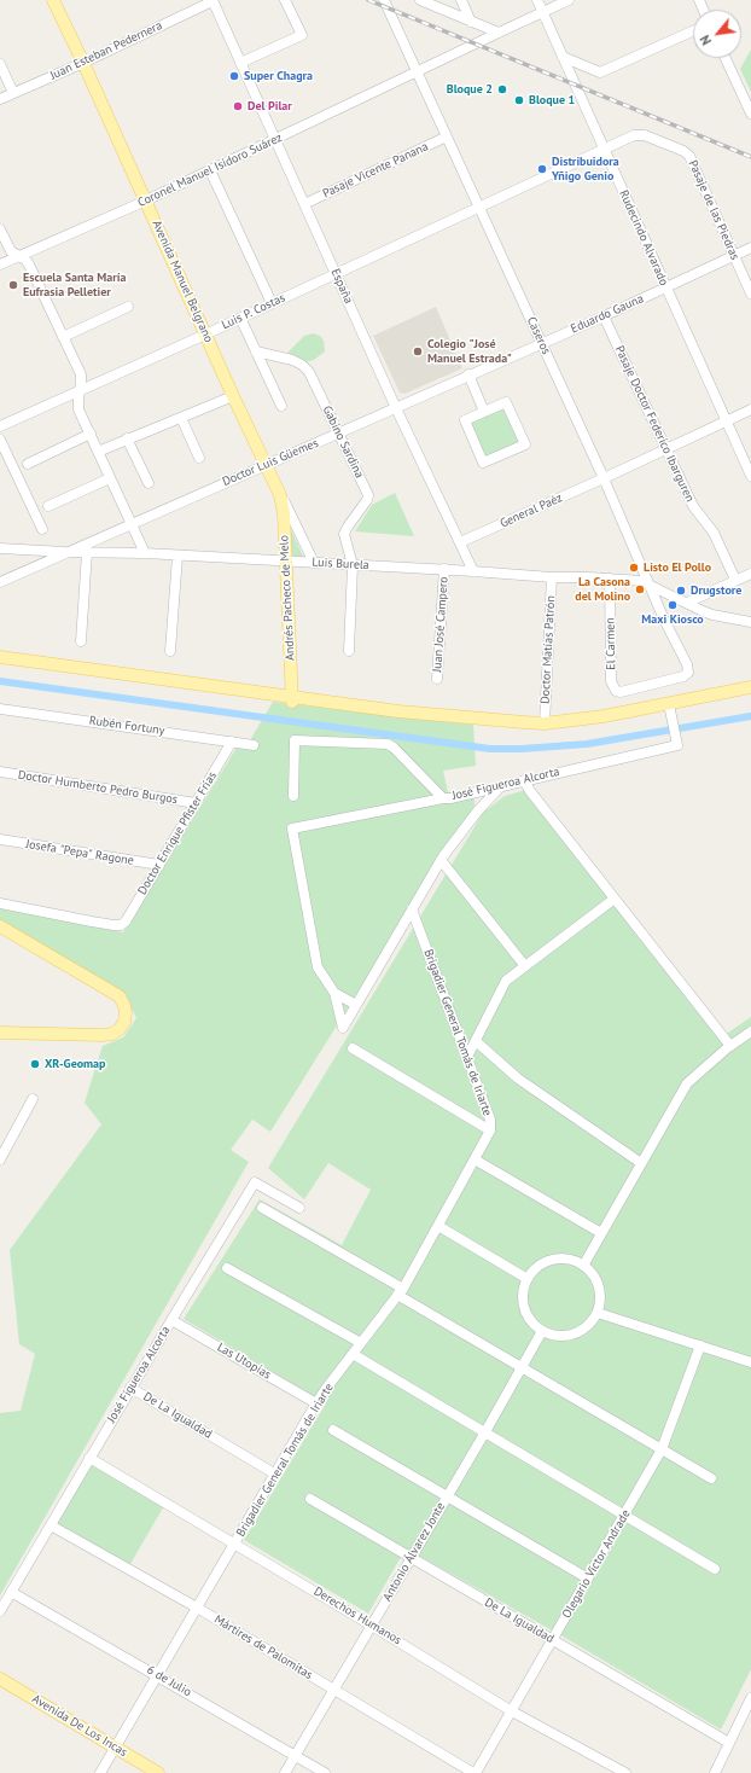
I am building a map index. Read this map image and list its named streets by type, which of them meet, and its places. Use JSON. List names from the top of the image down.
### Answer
{
  "streets": {
    "main road": ["Avenida Manuel Belgrano", "Andrés Pacheco de Melo", "Avenida De Los Incas"],
    "street": [
      "Juan Esteban Pedernera",
      "Coronel Manuel Isidoro Suárez",
      "Pasaje Vicente Panana",
      "Pasaje de las Piedras",
      "Rudecindo Alvarado",
      "España",
      "Luis P. Costas",
      "Eduardo Gauna",
      "Caseros",
      "Pasaje Doctor Federico Ibarguren",
      "Gabino Sardina",
      "Doctor Luis Güemes",
      "General Paéz",
      "Luis Burela",
      "Juan José Campero",
      "El Carmen",
      "Doctor Matías Patrón",
      "Rubén Fortuny",
      "José Figueroa Alcorta",
      "Doctor Humberto Pedro Burgos",
      "Doctor Enrique Pfister Frías",
      "Josefa \"Pepa\" Ragone",
      "Brigadier General Tomás de Iriarte",
      "Las Utopías",
      "De La Igualdad",
      "Antonio Álvarez Jonte",
      "Olegario Víctor Andrade",
      "Derechos Humanos",
      "Mártires de Palomitas",
      "6 de Julio"
    ]
  },
  "crossings": [
    ["Juan Esteban Pedernera", "Avenida Manuel Belgrano"],
    ["Juan Esteban Pedernera", "España"],
    ["Coronel Manuel Isidoro Suárez", "Rudecindo Alvarado"],
    ["Coronel Manuel Isidoro Suárez", "Avenida Manuel Belgrano"],
    ["Coronel Manuel Isidoro Suárez", "España"],
    ["Coronel Manuel Isidoro Suárez", "Caseros"],
    ["Pasaje Vicente Panana", "España"],
    ["Pasaje Vicente Panana", "Caseros"],
    ["Pasaje de las Piedras", "Luis P. Costas"],
    ["Pasaje de las Piedras", "Eduardo Gauna"],
    ["Rudecindo Alvarado", "Luis P. Costas"],
    ["Rudecindo Alvarado", "Eduardo Gauna"],
    ["Rudecindo Alvarado", "General Paéz"],
    ["Avenida Manuel Belgrano", "Luis P. Costas"],
    ["Avenida Manuel Belgrano", "Doctor Luis Güemes"],
    ["Avenida Manuel Belgrano", "Luis Burela"],
    ["Avenida Manuel Belgrano", "Andrés Pacheco de Melo"],
    ["España", "Luis P. Costas"],
    ["España", "Doctor Luis Güemes"],
    ["España", "General Paéz"],
    ["España", "Luis Burela"],
    ["Luis P. Costas", "Caseros"],
    ["Eduardo Gauna", "Caseros"],
    ["Eduardo Gauna", "Pasaje Doctor Federico Ibarguren"],
    ["Eduardo Gauna", "Doctor Luis Güemes"],
    ["Caseros", "Doctor Luis Güemes"],
    ["Caseros", "General Paéz"],
    ["Caseros", "Luis Burela"],
    ["Caseros", "El Carmen"],
    ["Pasaje Doctor Federico Ibarguren", "General Paéz"],
    ["Gabino Sardina", "Doctor Luis Güemes"],
    ["Gabino Sardina", "Luis Burela"],
    ["Doctor Luis Güemes", "Luis Burela"],
    ["Luis Burela", "Andrés Pacheco de Melo"],
    ["Luis Burela", "Juan José Campero"],
    ["Luis Burela", "El Carmen"],
    ["Luis Burela", "Doctor Matías Patrón"],
    ["Rubén Fortuny", "Doctor Enrique Pfister Frías"],
    ["José Figueroa Alcorta", "Las Utopías"],
    ["José Figueroa Alcorta", "De La Igualdad"],
    ["José Figueroa Alcorta", "Derechos Humanos"],
    ["José Figueroa Alcorta", "Mártires de Palomitas"],
    ["José Figueroa Alcorta", "6 de Julio"],
    ["Doctor Humberto Pedro Burgos", "Doctor Enrique Pfister Frías"],
    ["Doctor Enrique Pfister Frías", "Josefa \"Pepa\" Ragone"],
    ["Brigadier General Tomás de Iriarte", "Las Utopías"],
    ["Brigadier General Tomás de Iriarte", "De La Igualdad"],
    ["Brigadier General Tomás de Iriarte", "Derechos Humanos"],
    ["Brigadier General Tomás de Iriarte", "Mártires de Palomitas"],
    ["Brigadier General Tomás de Iriarte", "6 de Julio"],
    ["Brigadier General Tomás de Iriarte", "Avenida De Los Incas"],
    ["De La Igualdad", "Antonio Álvarez Jonte"],
    ["De La Igualdad", "Olegario Víctor Andrade"],
    ["Antonio Álvarez Jonte", "Derechos Humanos"],
    ["Antonio Álvarez Jonte", "Mártires de Palomitas"],
    ["Antonio Álvarez Jonte", "6 de Julio"],
    ["Olegario Víctor Andrade", "Derechos Humanos"],
    ["Olegario Víctor Andrade", "Mártires de Palomitas"]
  ],
  "places": [
    "Super Chagra",
    "Bloque 2",
    "Bloque 1",
    "Del Pilar",
    "Distribuidora Yñigo Genio",
    "Escuela Santa María Eufrasia Pelletier",
    "Colegio \"José Manuel Estrada\"",
    "Listo El Pollo",
    "La Casona del Molino",
    "Drugstore",
    "Maxi Kiosco",
    "XR-Geomap"
  ],
  "north": "bottom left"
}
